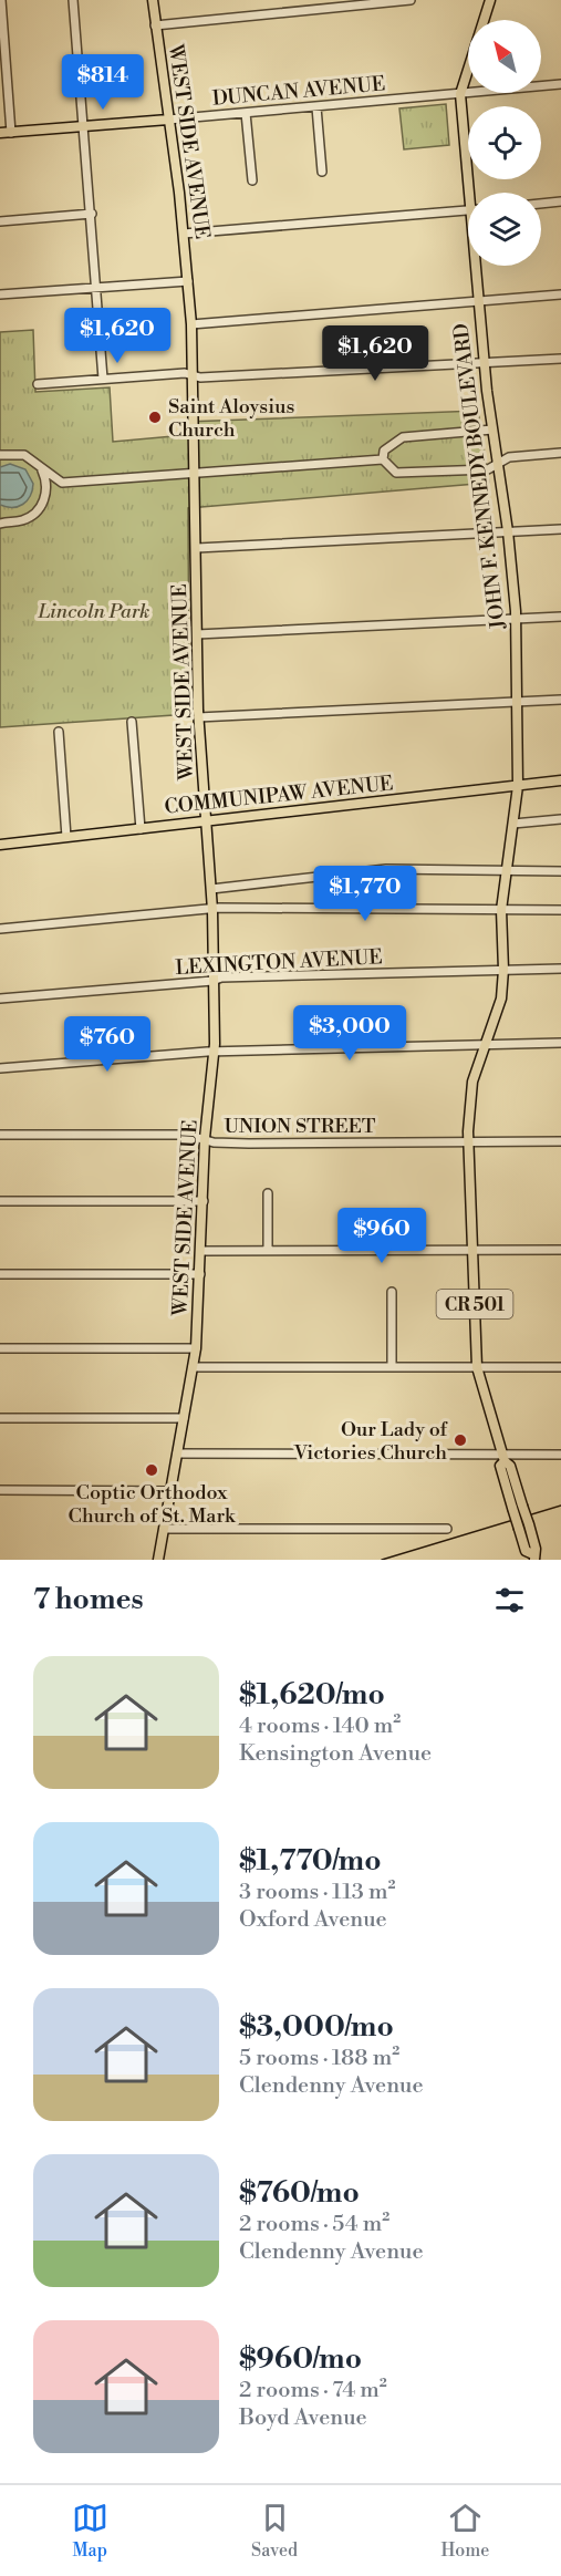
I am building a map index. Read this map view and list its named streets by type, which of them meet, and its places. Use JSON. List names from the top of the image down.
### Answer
{
  "streets": {
    "main road": [
      "DUNCAN AVENUE",
      "WEST SIDE AVENUE",
      "JOHN F. KENNEDY BOULEVARD",
      "COMMUNIPAW AVENUE",
      "CR 501"
    ],
    "street": ["LEXINGTON AVENUE", "UNION STREET"]
  },
  "crossings": [
    ["DUNCAN AVENUE", "WEST SIDE AVENUE"],
    ["DUNCAN AVENUE", "JOHN F. KENNEDY BOULEVARD"],
    ["WEST SIDE AVENUE", "COMMUNIPAW AVENUE"],
    ["WEST SIDE AVENUE", "LEXINGTON AVENUE"],
    ["WEST SIDE AVENUE", "UNION STREET"],
    ["JOHN F. KENNEDY BOULEVARD", "COMMUNIPAW AVENUE"],
    ["JOHN F. KENNEDY BOULEVARD", "LEXINGTON AVENUE"],
    ["JOHN F. KENNEDY BOULEVARD", "UNION STREET"]
  ],
  "parks": ["Lincoln Park"],
  "places": ["Saint Aloysius Church", "Our Lady of Victories Church", "Coptic Orthodox Church of St. Mark"],
  "north": "top left",
  "page": {
    "price": [
      "$814",
      "$1,620",
      "$1,620",
      "$1,770",
      "$3,000",
      "$760",
      "$960"
    ],
    "heading": "7 homes",
    "list": [
      {
        "name": "$1,620/mo",
        "note": "4 rooms · 140 m² · Kensington Avenue"
      },
      {
        "name": "$1,770/mo",
        "note": "3 rooms · 113 m² · Oxford Avenue"
      },
      {
        "name": "$3,000/mo",
        "note": "5 rooms · 188 m² · Clendenny Avenue"
      },
      {
        "name": "$760/mo",
        "note": "2 rooms · 54 m² · Clendenny Avenue"
      },
      {
        "name": "$960/mo",
        "note": "2 rooms · 74 m² · Boyd Avenue"
      }
    ],
    "tabs": ["Map", "Saved", "Home"]
  }
}
